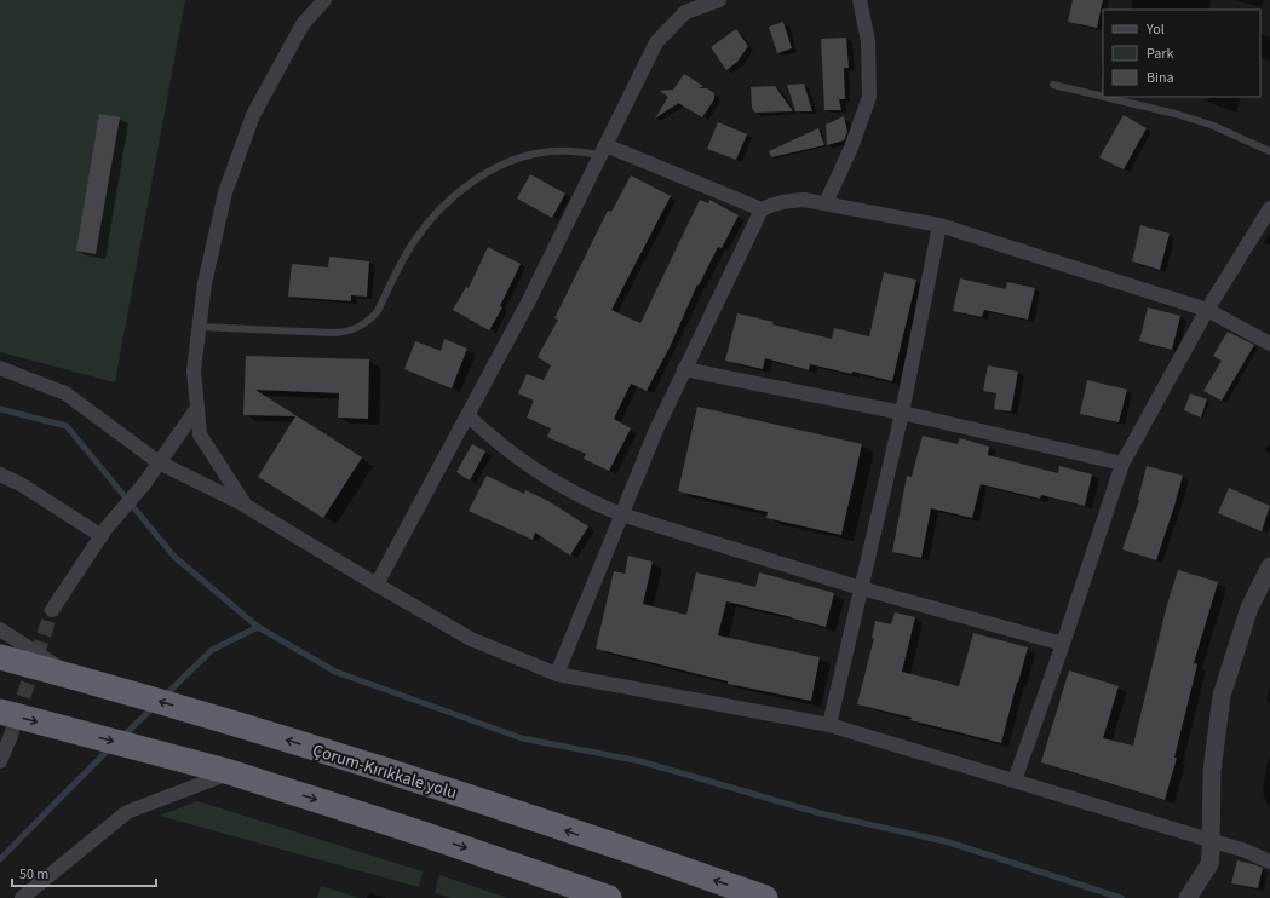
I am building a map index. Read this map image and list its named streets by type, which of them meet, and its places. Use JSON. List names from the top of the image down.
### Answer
{
  "streets": {
    "highway": ["Çorum-Kırıkkale yolu"]
  },
  "legend": ["Yol", "Park", "Bina"],
  "scale_bar": "50 m"
}
